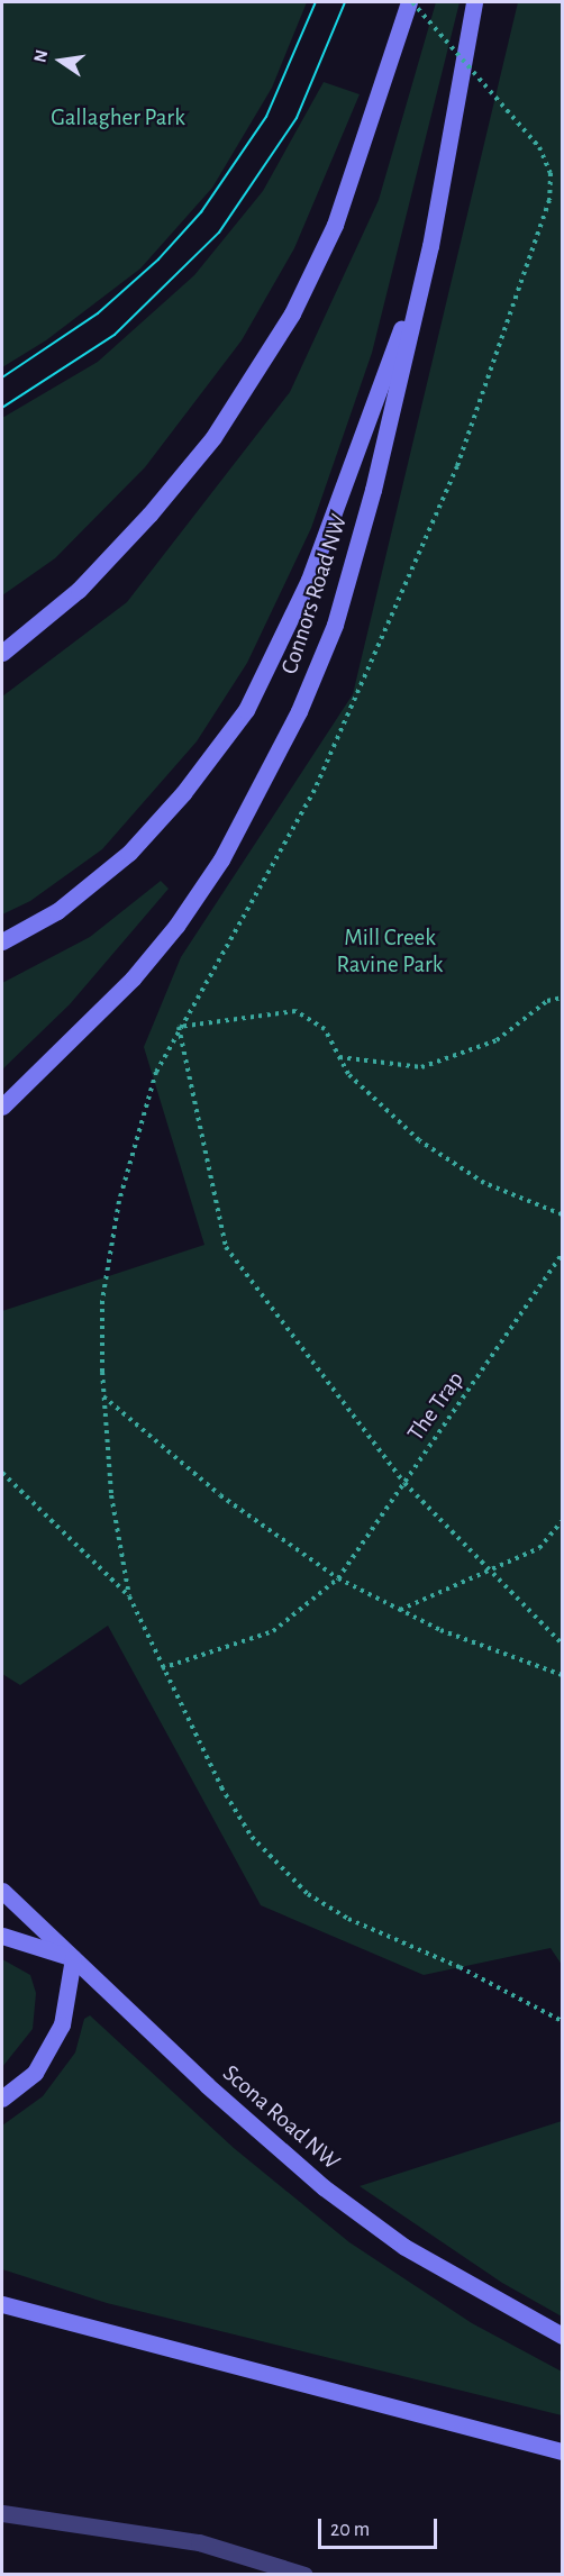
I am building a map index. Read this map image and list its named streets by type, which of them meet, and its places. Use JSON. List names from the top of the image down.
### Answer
{
  "streets": {
    "main road": ["Connors Road NW", "Scona Road NW"],
    "path": ["The Trap"]
  },
  "parks": ["Gallagher Park", "Mill Creek Ravine Park"],
  "scale_bar": "20 m",
  "north": "left"
}
